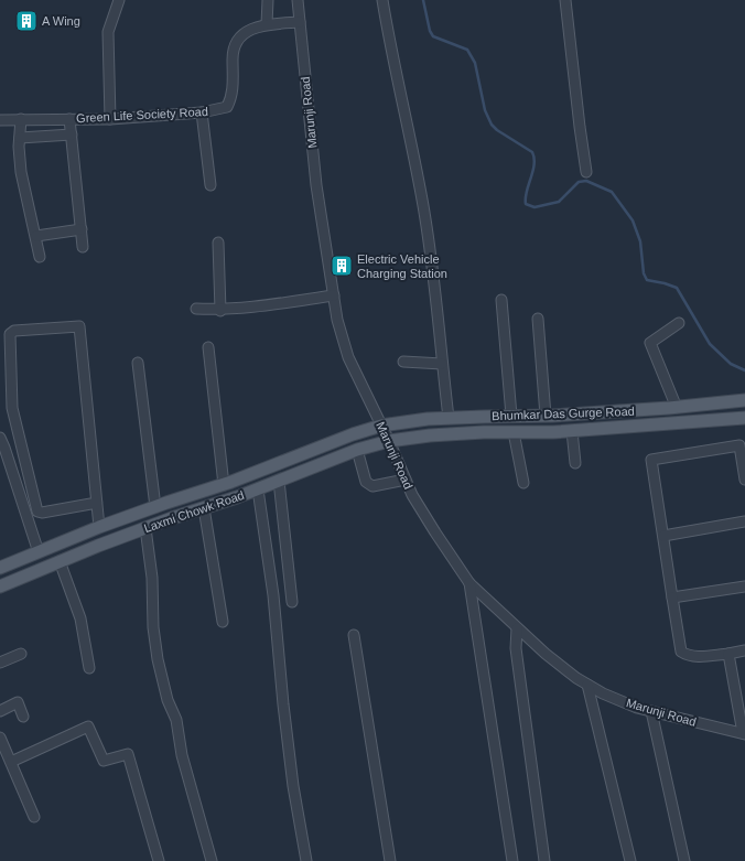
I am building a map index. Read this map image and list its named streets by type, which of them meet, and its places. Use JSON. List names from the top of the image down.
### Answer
{
  "streets": {
    "main road": ["Bhumkar Das Gurge Road", "Laxmi Chowk Road"],
    "street": ["Marunji Road", "Green Life Society Road"]
  },
  "crossings": [
    ["Marunji Road", "Green Life Society Road"],
    ["Marunji Road", "Bhumkar Das Gurge Road"],
    ["Marunji Road", "Laxmi Chowk Road"],
    ["Bhumkar Das Gurge Road", "Laxmi Chowk Road"]
  ],
  "places": {
    "building": ["A Wing", "Electric Vehicle Charging Station"]
  }
}
